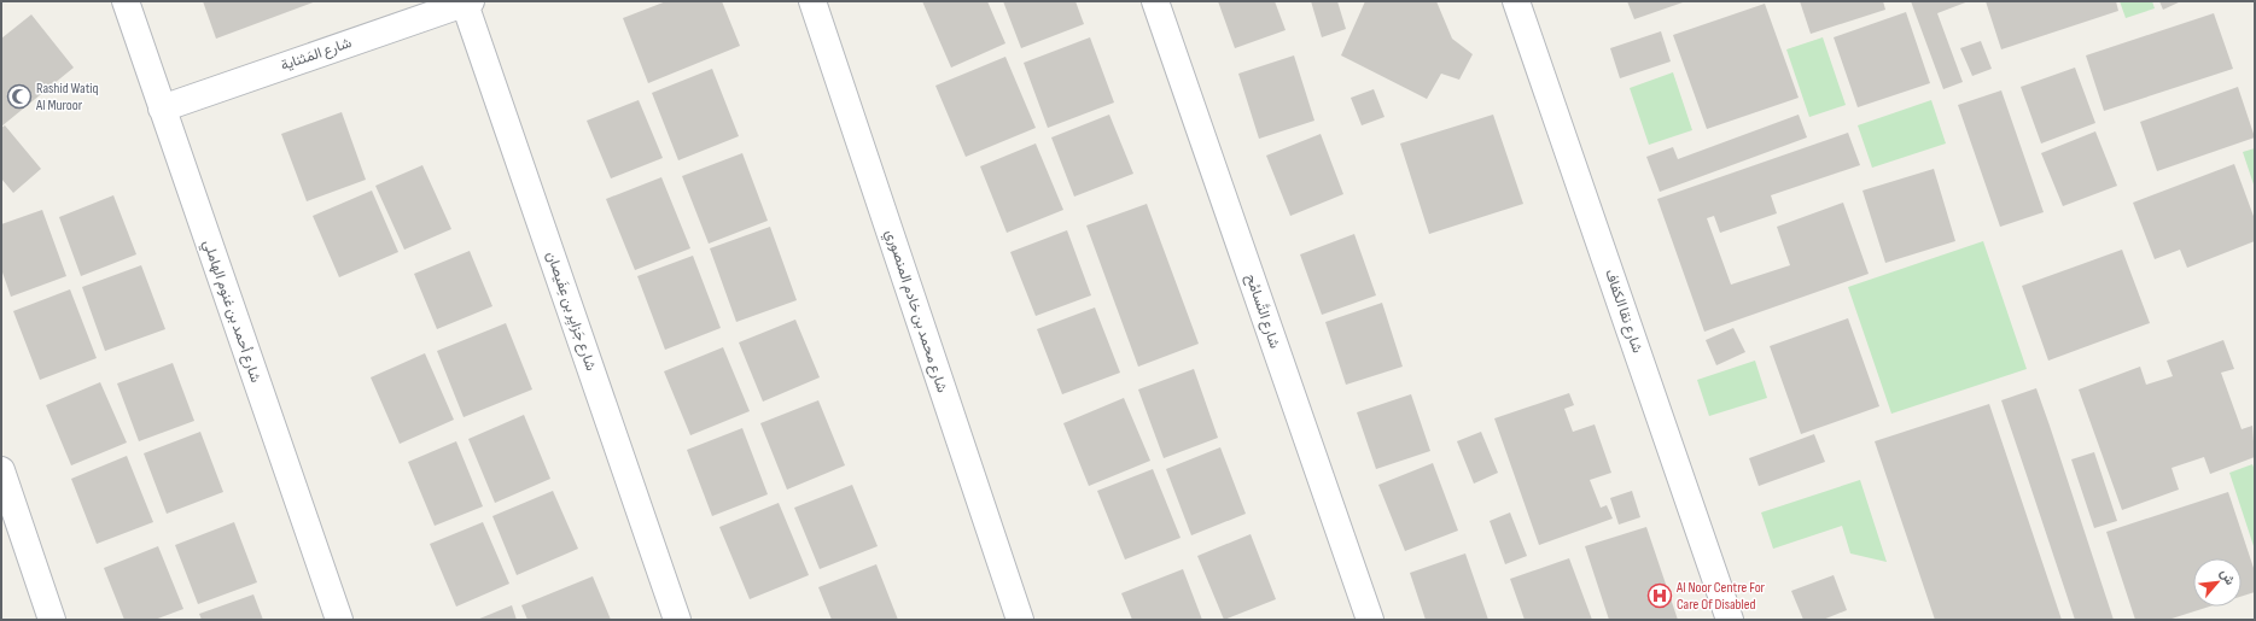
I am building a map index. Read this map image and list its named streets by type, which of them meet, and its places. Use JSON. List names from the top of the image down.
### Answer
{
  "streets": {
    "street": [
      "شارع المَثناية",
      "شارع أحمد بن غنوم الهاملي",
      "شارع جَزايِر بن عِفَيصان",
      "شارع محمد بن خادم المنصوري",
      "شارع التَّسامُح",
      "شارع نقا الكفاف"
    ]
  },
  "crossings": [
    ["شارع المَثناية", "شارع أحمد بن غنوم الهاملي"],
    ["شارع المَثناية", "شارع جَزايِر بن عِفَيصان"]
  ],
  "places": {
    "mosque": ["Rashid Watiq Al Muroor"],
    "hospital": ["Al Noor Centre For Care Of Disabled"]
  },
  "north": "top right"
}
